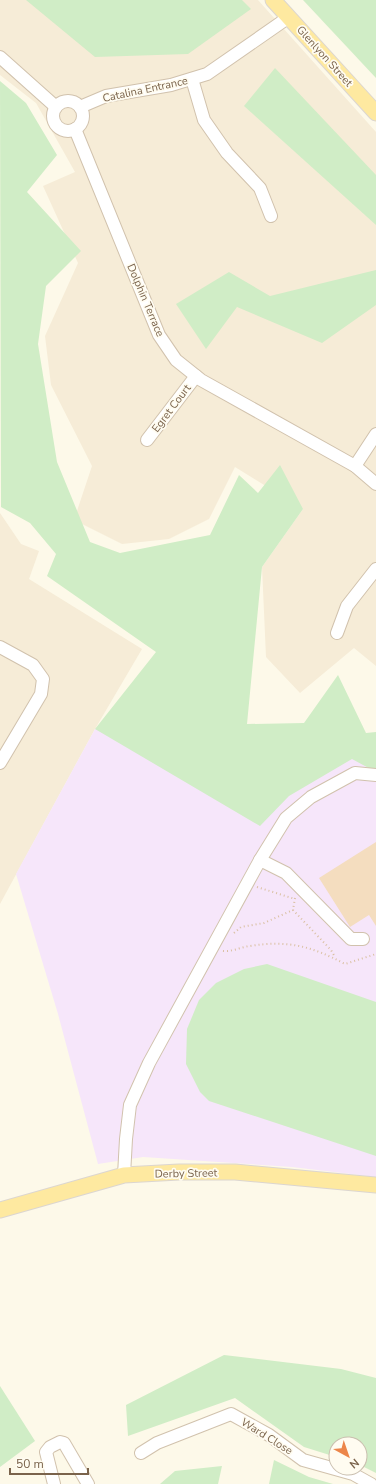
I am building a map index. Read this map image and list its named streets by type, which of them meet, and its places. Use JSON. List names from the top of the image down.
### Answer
{
  "streets": {
    "main road": ["Glenlyon Street", "Derby Street"],
    "street": [
      "Catalina Entrance",
      "Dolphin Terrace",
      "Egret Court",
      "Ward Close"
    ]
  },
  "crossings": [
    ["Glenlyon Street", "Catalina Entrance"],
    ["Catalina Entrance", "Dolphin Terrace"],
    ["Dolphin Terrace", "Egret Court"]
  ],
  "scale_bar": "50 m",
  "north": "bottom right"
}
